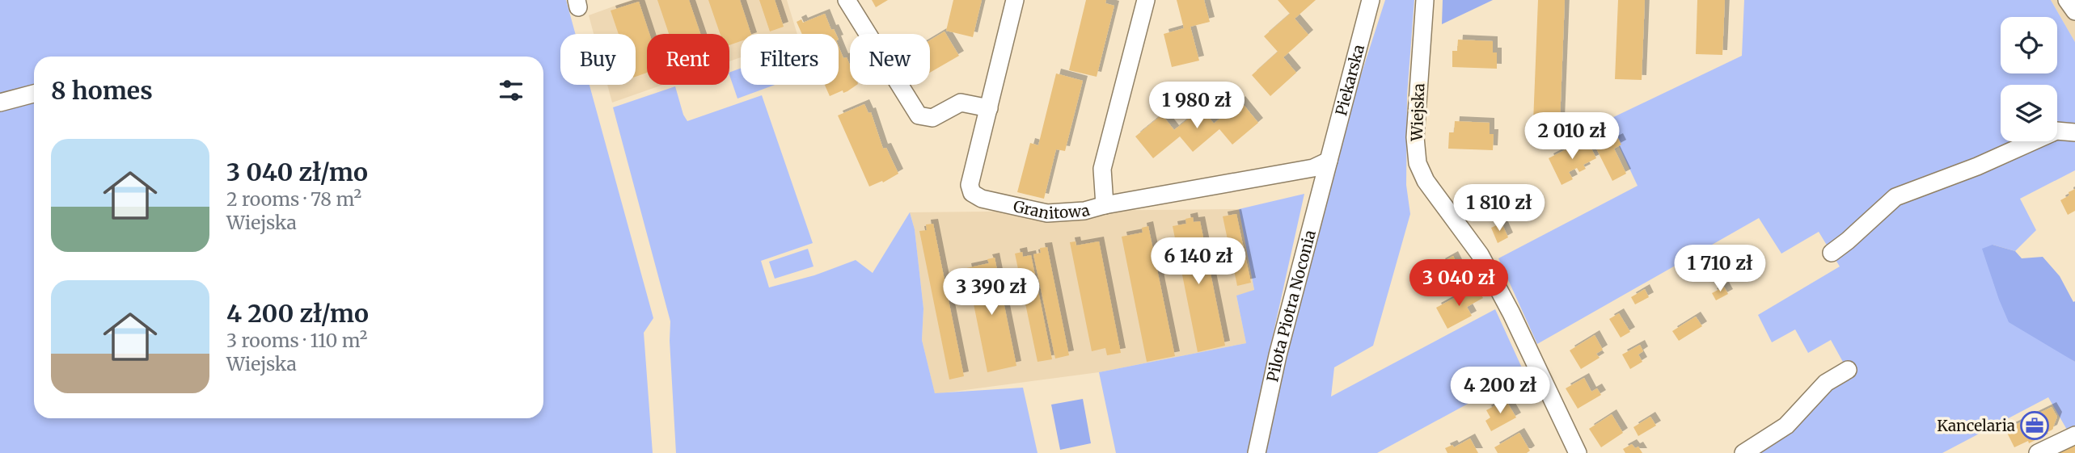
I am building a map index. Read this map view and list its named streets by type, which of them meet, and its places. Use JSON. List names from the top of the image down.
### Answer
{
  "streets": {
    "street": [
      "Piekarska",
      "Wiejska",
      "Granitowa",
      "Pilota Piotra Noconia"
    ]
  },
  "crossings": [
    ["Piekarska", "Granitowa"],
    ["Piekarska", "Pilota Piotra Noconia"],
    ["Granitowa", "Pilota Piotra Noconia"]
  ],
  "places": {
    "office": ["Kancelaria"]
  },
  "page": {
    "chip": [
      "Buy",
      "Rent",
      "Filters",
      "New"
    ],
    "heading": "8 homes",
    "price": [
      "1 980 zł",
      "2 010 zł",
      "1 810 zł",
      "6 140 zł",
      "1 710 zł",
      "3 040 zł",
      "3 390 zł",
      "4 200 zł"
    ],
    "list": [
      {
        "name": "3 040 zł/mo",
        "note": "2 rooms · 78 m² · Wiejska"
      },
      {
        "name": "4 200 zł/mo",
        "note": "3 rooms · 110 m² · Wiejska"
      }
    ]
  }
}
